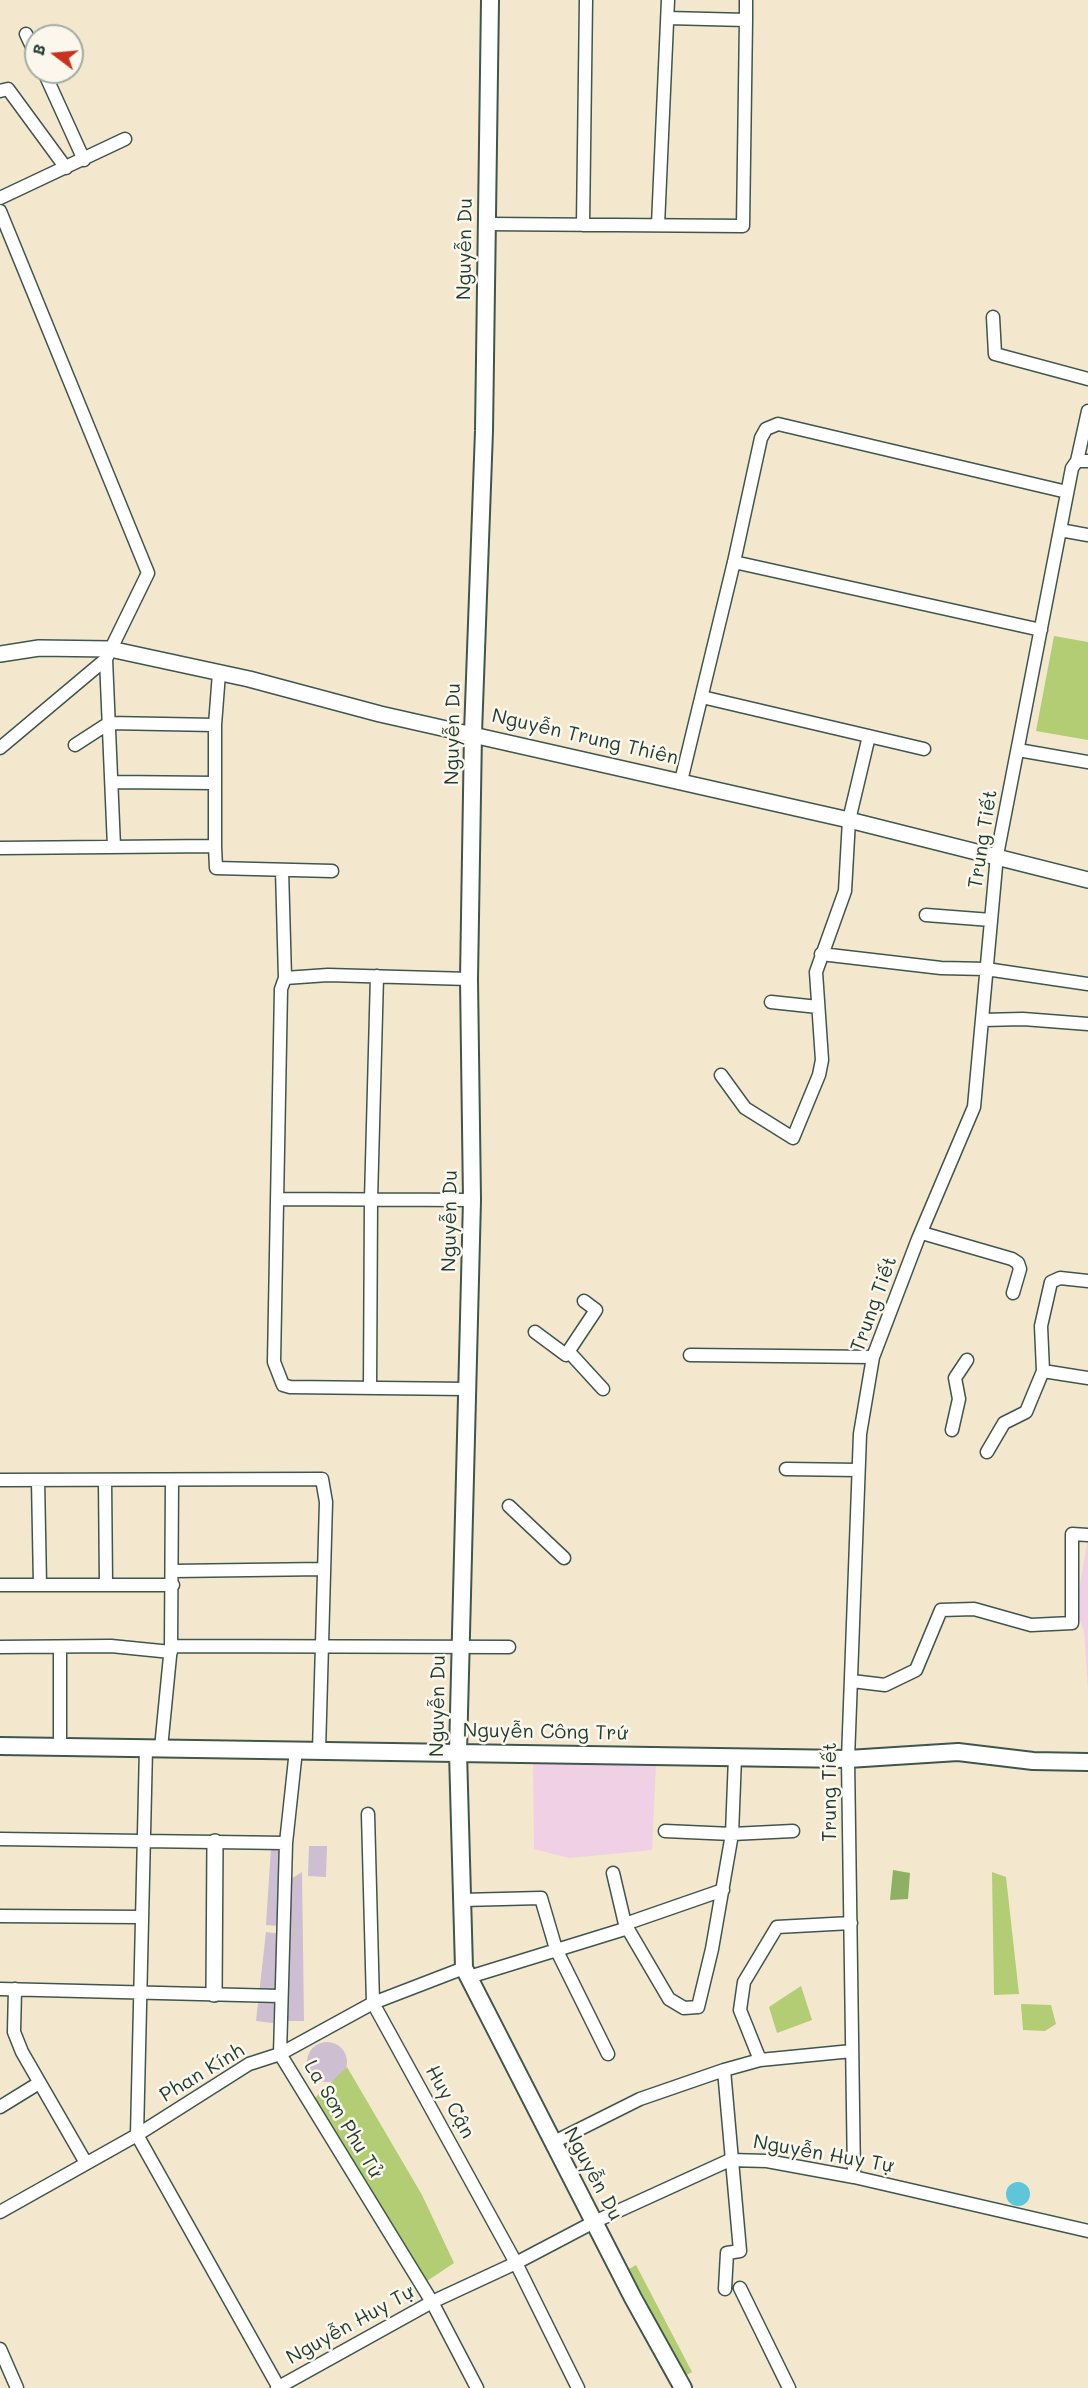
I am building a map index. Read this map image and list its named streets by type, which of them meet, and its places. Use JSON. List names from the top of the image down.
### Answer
{
  "streets": {
    "main road": ["Nguyễn Du", "Nguyễn Công Trứ"],
    "street": [
      "Nguyễn Trung Thiên",
      "Trung Tiết",
      "Phan Kính",
      "Huy Cận",
      "La Sơn Phu Tử",
      "Nguyễn Huy Tự"
    ]
  },
  "crossings": [
    ["Nguyễn Du", "Nguyễn Trung Thiên"],
    ["Nguyễn Du", "Nguyễn Công Trứ"],
    ["Nguyễn Du", "Phan Kính"],
    ["Nguyễn Du", "Nguyễn Huy Tự"],
    ["Nguyễn Trung Thiên", "Trung Tiết"],
    ["Trung Tiết", "Nguyễn Công Trứ"],
    ["Trung Tiết", "Nguyễn Huy Tự"],
    ["Nguyễn Công Trứ", "La Sơn Phu Tử"],
    ["Phan Kính", "Huy Cận"],
    ["Phan Kính", "La Sơn Phu Tử"],
    ["Huy Cận", "Nguyễn Huy Tự"],
    ["La Sơn Phu Tử", "Nguyễn Huy Tự"]
  ],
  "north": "left"
}
